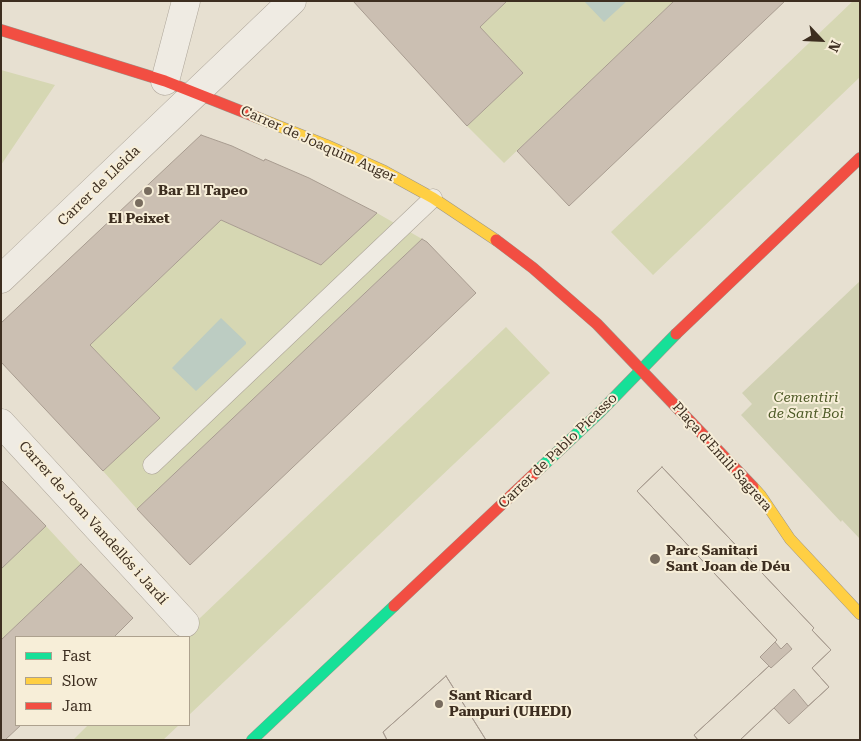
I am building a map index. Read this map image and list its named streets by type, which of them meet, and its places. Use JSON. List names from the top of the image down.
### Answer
{
  "streets": {
    "street": [
      "Carrer de Joaquim Auger",
      "Carrer de Lleida",
      "Carrer de Pablo Picasso",
      "Plaça d'Emili Sagrera",
      "Carrer de Joan Vandellós i Jardí"
    ]
  },
  "crossings": [
    ["Carrer de Joaquim Auger", "Carrer de Lleida"],
    ["Carrer de Joaquim Auger", "Carrer de Pablo Picasso"],
    ["Carrer de Joaquim Auger", "Plaça d'Emili Sagrera"],
    ["Carrer de Pablo Picasso", "Plaça d'Emili Sagrera"]
  ],
  "parks": ["Cementiri de Sant Boi"],
  "places": [
    "Bar El Tapeo",
    "El Peixet",
    "Parc Sanitari Sant Joan de Déu",
    "Sant Ricard Pampuri (UHEDI)"
  ],
  "legend": ["Fast", "Slow", "Jam"],
  "north": "bottom right"
}
